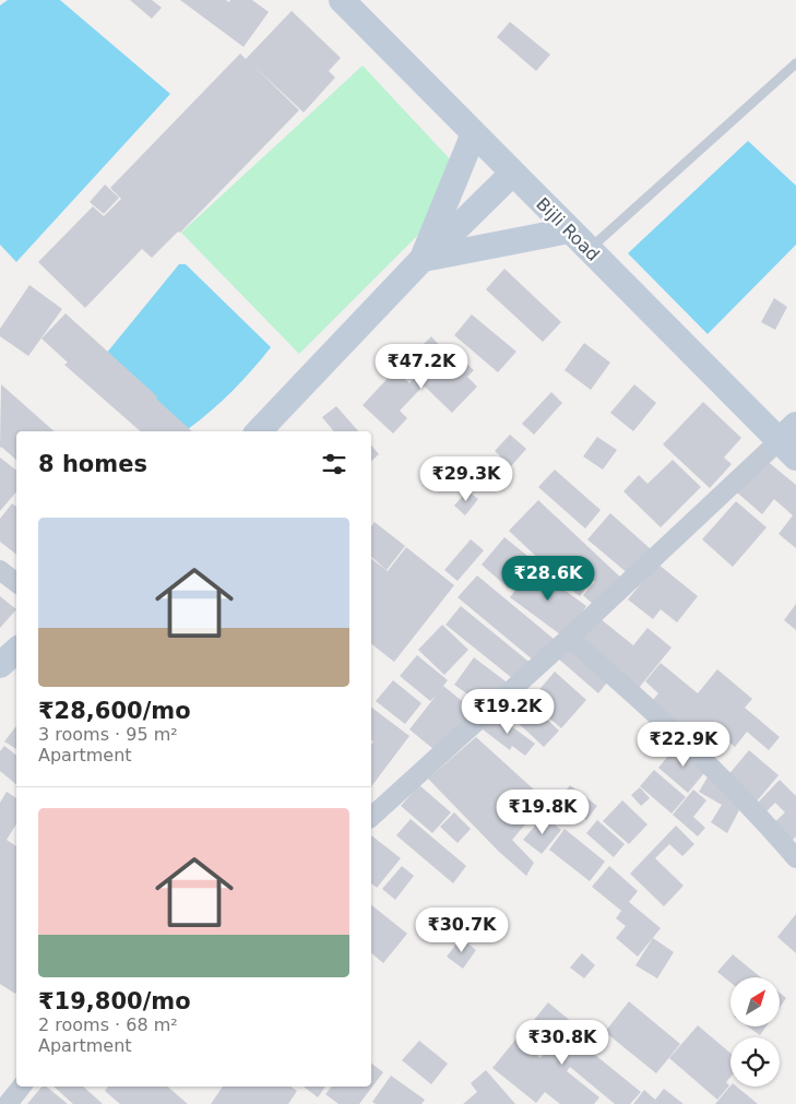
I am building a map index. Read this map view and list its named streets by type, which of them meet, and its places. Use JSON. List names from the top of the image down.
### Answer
{
  "streets": {
    "street": ["Bijli Road"]
  },
  "north": "top right",
  "page": {
    "price": [
      "₹47.2K",
      "₹29.3K",
      "₹28.6K",
      "₹19.2K",
      "₹22.9K",
      "₹19.8K",
      "₹30.7K",
      "₹30.8K"
    ],
    "heading": "8 homes",
    "list": [
      {
        "name": "₹28,600/mo",
        "note": "3 rooms · 95 m² · Apartment"
      },
      {
        "name": "₹19,800/mo",
        "note": "2 rooms · 68 m² · Apartment"
      }
    ]
  }
}
